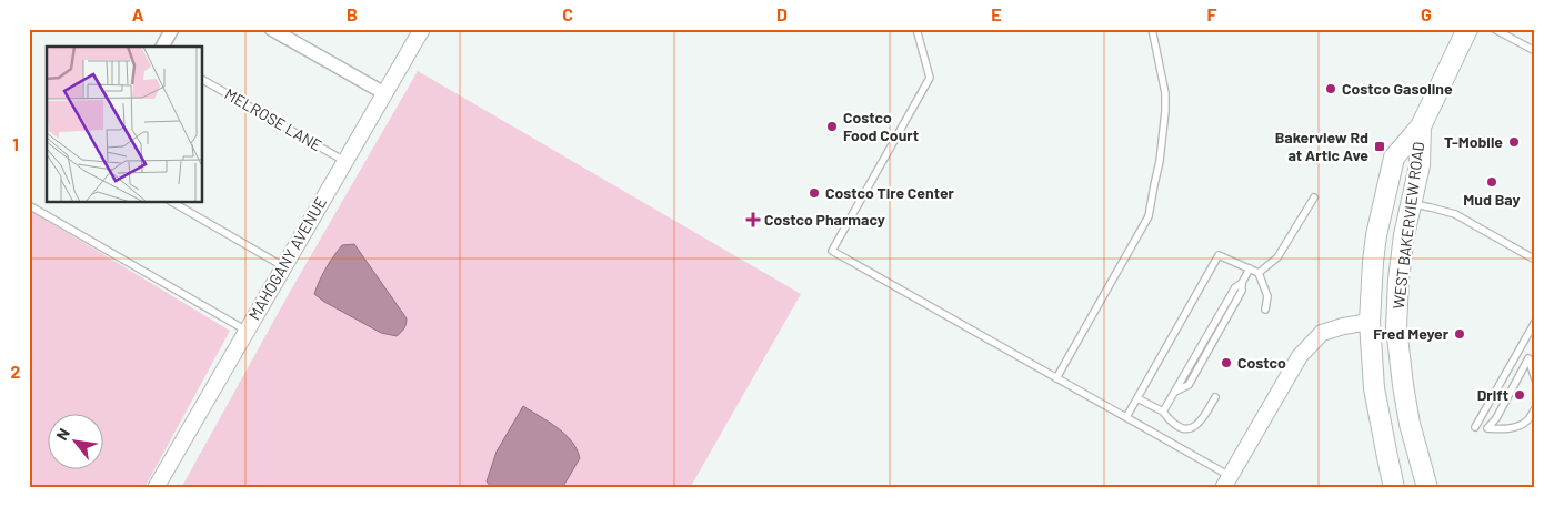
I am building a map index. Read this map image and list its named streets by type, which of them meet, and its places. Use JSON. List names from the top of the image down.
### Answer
{
  "streets": {
    "main road": ["WEST BAKERVIEW ROAD"],
    "street": ["MAHOGANY AVENUE"],
    "lane": ["MELROSE LANE"]
  },
  "crossings": [
    ["MELROSE LANE", "MAHOGANY AVENUE"]
  ],
  "places": {
    "other": [
      "Costco Gasoline",
      "Costco Food Court",
      "T-Mobile",
      "Mud Bay",
      "Costco Tire Center",
      "Fred Meyer",
      "Costco",
      "Drift"
    ],
    "transit": ["Bakerview Rd at Artic Ave"],
    "health": ["Costco Pharmacy"]
  },
  "north": "top left",
  "grid": {
    "columns": [
      "A",
      "B",
      "C",
      "D",
      "E",
      "F",
      "G"
    ],
    "rows": ["1", "2"]
  }
}
